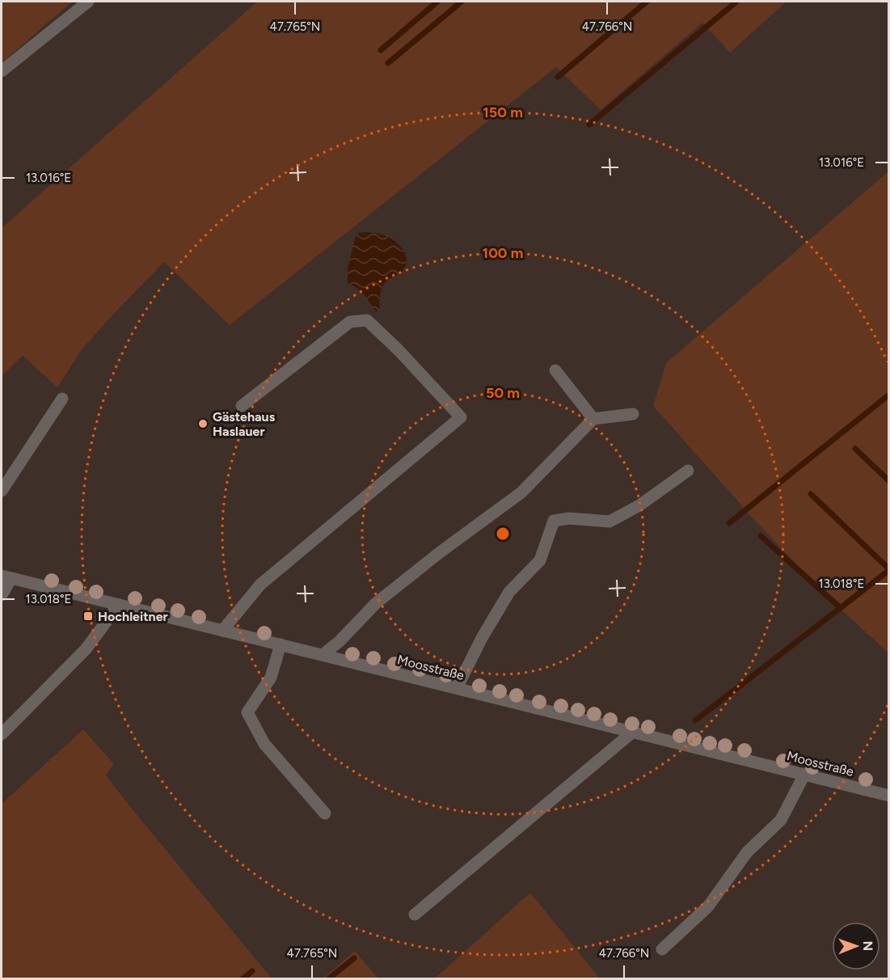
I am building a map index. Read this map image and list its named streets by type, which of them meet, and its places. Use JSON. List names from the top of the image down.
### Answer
{
  "streets": {
    "street": ["Moosstraße"]
  },
  "places": {
    "other": ["Gästehaus Haslauer"],
    "transit": ["Hochleitner"]
  },
  "north": "right",
  "coordinates": [
    "47.765°N",
    "47.766°N",
    "13.016°E",
    "13.018°E"
  ],
  "rings": ["150 m", "100 m", "50 m"]
}
